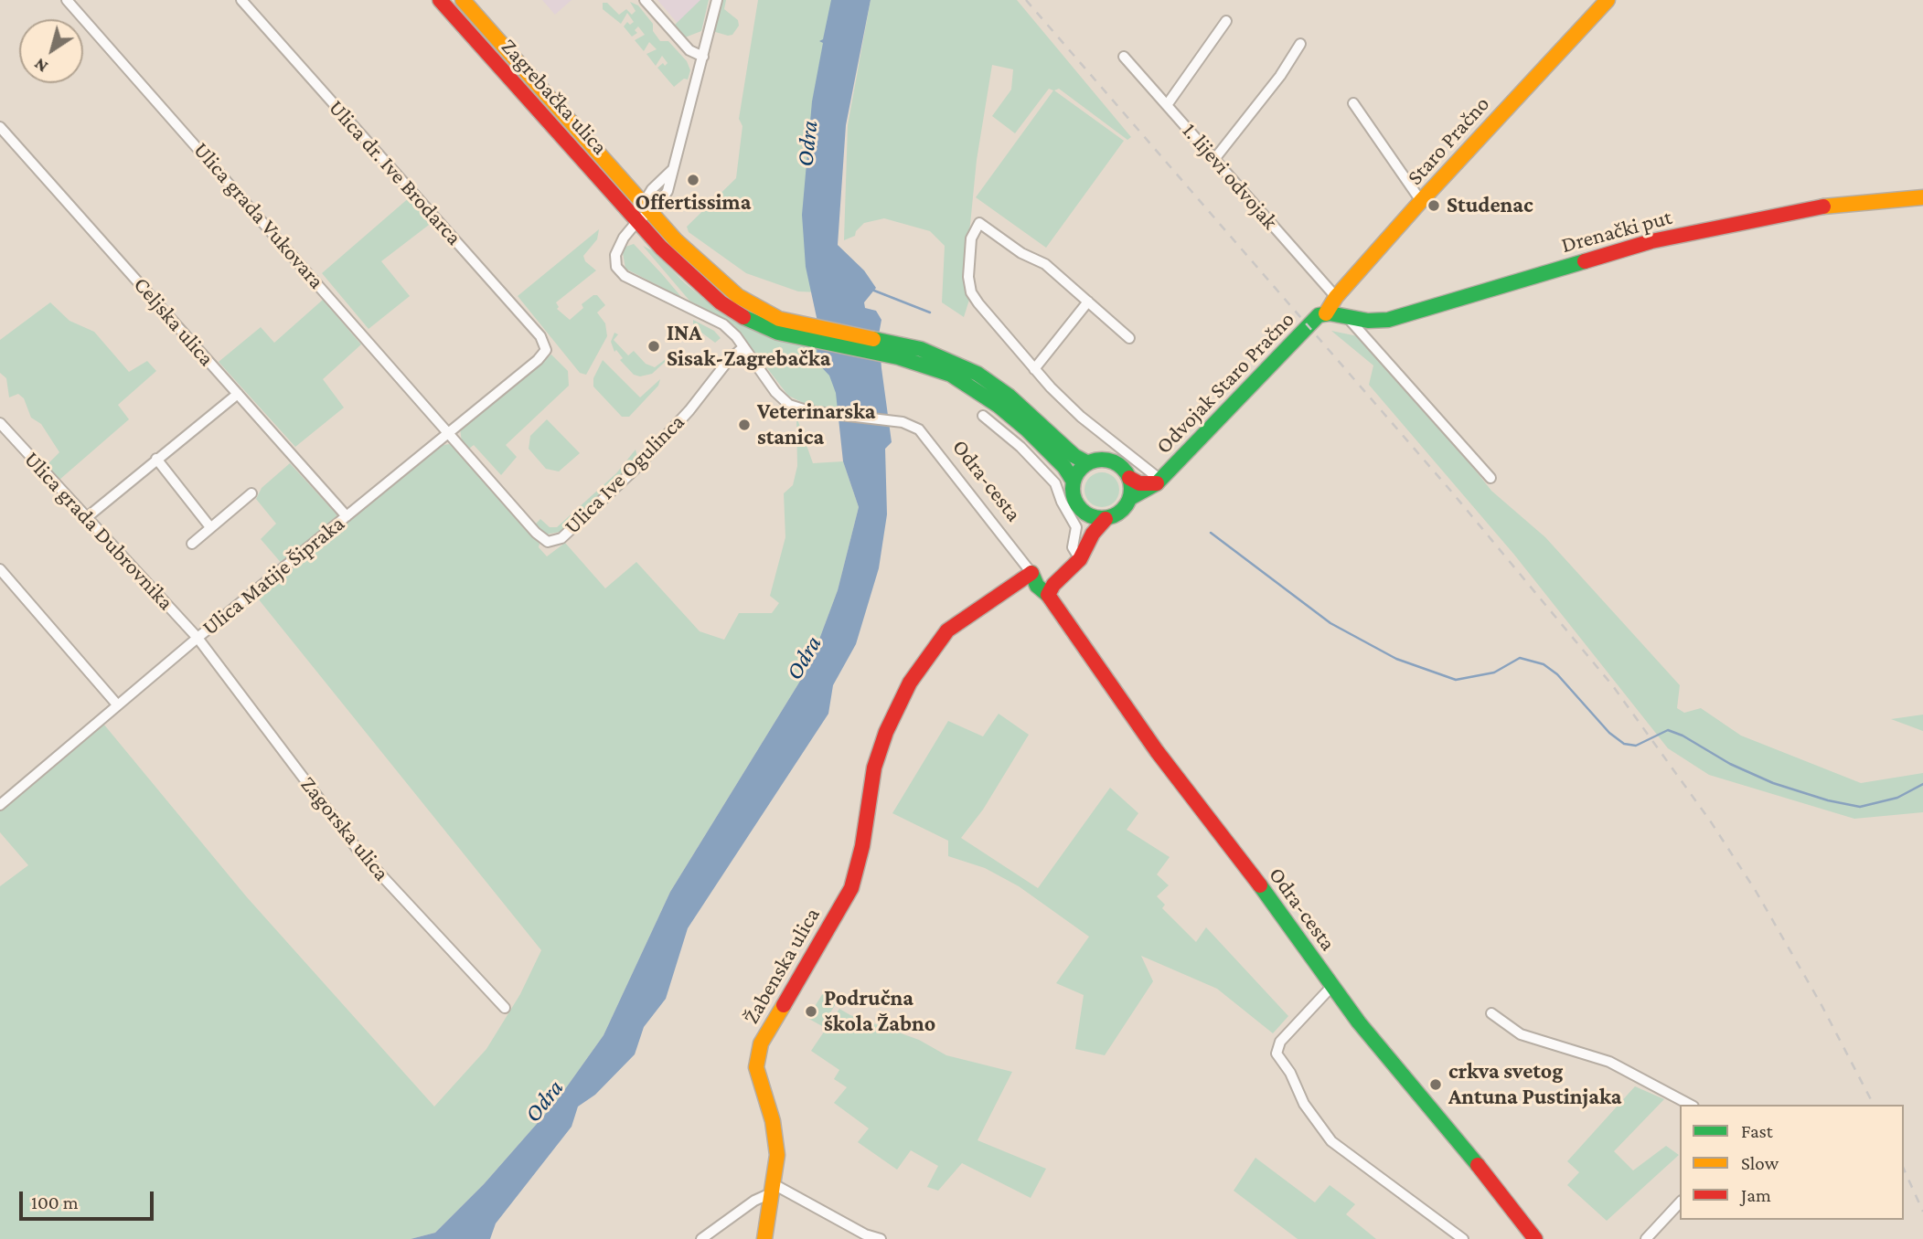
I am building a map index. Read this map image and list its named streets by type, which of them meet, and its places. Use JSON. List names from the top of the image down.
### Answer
{
  "streets": {
    "main road": [
      "Zagrebačka ulica",
      "Staro Pračno",
      "Drenački put",
      "Odvojak Staro Pračno",
      "Odra-cesta",
      "Žabenska ulica"
    ],
    "street": [
      "Ulica dr. Ive Brodarca",
      "1. lijevi odvojak",
      "Ulica grada Vukovara",
      "Celjska ulica",
      "Ulica Ive Ogulinca",
      "Ulica grada Dubrovnika",
      "Ulica Matije Šipraka",
      "Zagorska ulica"
    ]
  },
  "crossings": [
    ["Staro Pračno", "1. lijevi odvojak"],
    ["Staro Pračno", "Drenački put"],
    ["Staro Pračno", "Odvojak Staro Pračno"],
    ["Ulica dr. Ive Brodarca", "Ulica Matije Šipraka"],
    ["Ulica grada Vukovara", "Ulica Ive Ogulinca"],
    ["Ulica grada Vukovara", "Ulica Matije Šipraka"],
    ["Drenački put", "Odvojak Staro Pračno"],
    ["Celjska ulica", "Ulica Matije Šipraka"],
    ["Ulica Ive Ogulinca", "Odra-cesta"],
    ["Ulica Ive Ogulinca", "Ulica Matije Šipraka"],
    ["Odra-cesta", "Žabenska ulica"],
    ["Ulica grada Dubrovnika", "Ulica Matije Šipraka"],
    ["Ulica grada Dubrovnika", "Zagorska ulica"],
    ["Ulica Matije Šipraka", "Zagorska ulica"]
  ],
  "water": ["Odra"],
  "places": [
    "Offertissima",
    "Studenac",
    "INA Sisak-Zagrebačka",
    "Veterinarska stanica",
    "Područna škola Žabno",
    "crkva svetog Antuna Pustinjaka"
  ],
  "legend": ["Fast", "Slow", "Jam"],
  "scale_bar": "100 m",
  "north": "bottom left"
}
